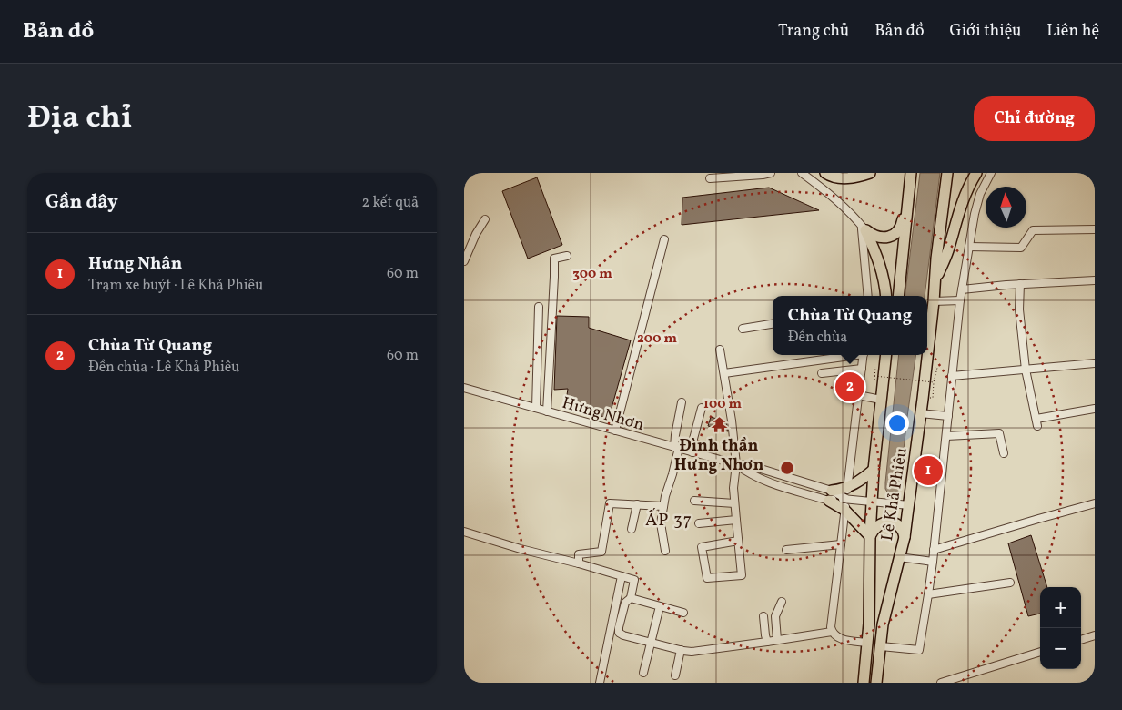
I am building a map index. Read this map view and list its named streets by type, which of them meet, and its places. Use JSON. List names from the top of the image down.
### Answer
{
  "streets": {
    "highway": ["Lê Khả Phiêu"],
    "street": ["Hưng Nhơn"]
  },
  "crossings": [
    ["Hưng Nhơn", "Lê Khả Phiêu"]
  ],
  "districts": ["ẤP 37"],
  "places": {
    "temple": ["Đình thần Hưng Nhơn"]
  },
  "north": "top",
  "page": {
    "header": "Bản đồ",
    "nav": [
      "Trang chủ",
      "Bản đồ",
      "Giới thiệu",
      "Liên hệ"
    ],
    "title": "Địa chỉ",
    "buttons": "Chỉ đường",
    "heading": ["Gần đây", "2 kết quả"],
    "list": [
      {
        "mark": "1",
        "name": "Hưng Nhân",
        "note": "Trạm xe buýt · Lê Khả Phiêu",
        "value": "60 m"
      },
      {
        "mark": "2",
        "name": "Chùa Từ Quang",
        "note": "Đền chùa · Lê Khả Phiêu",
        "value": "60 m"
      }
    ],
    "popup": ["Chùa Từ Quang", "Đền chùa"],
    "pins": ["2", "1"],
    "map_buttons": ["+", "−"]
  },
  "rings": ["300 m", "200 m", "100 m"]
}
